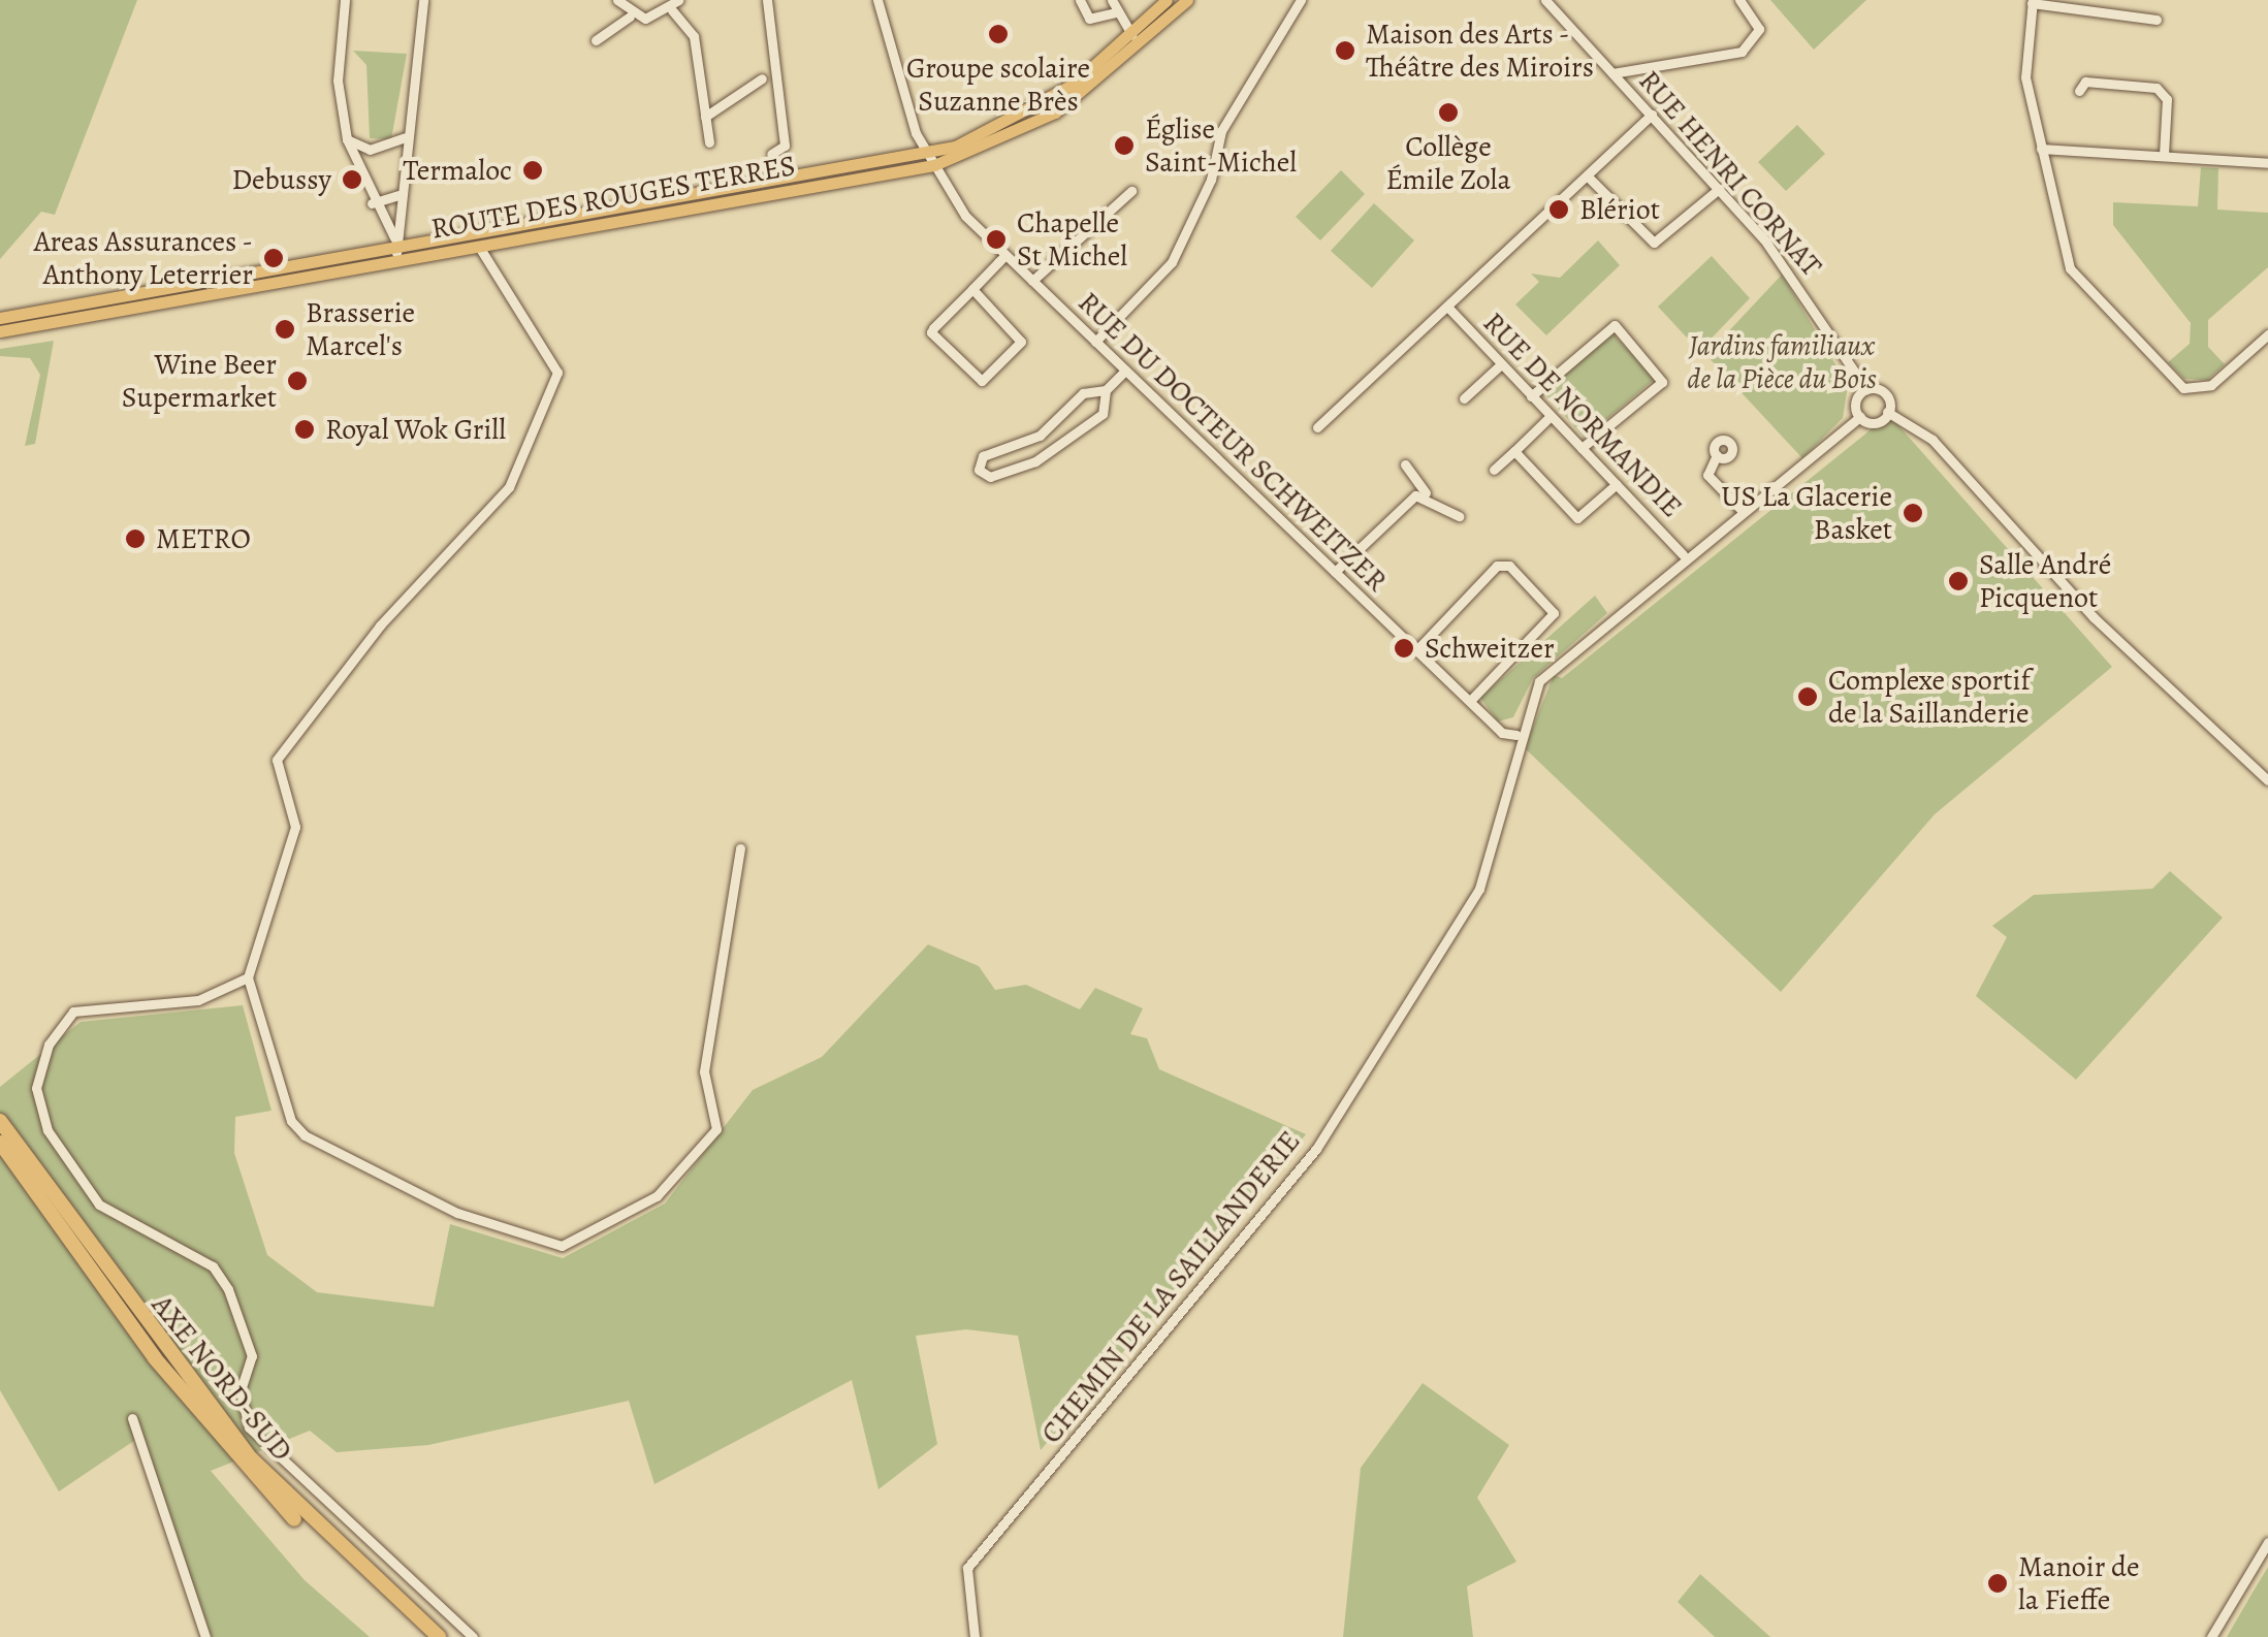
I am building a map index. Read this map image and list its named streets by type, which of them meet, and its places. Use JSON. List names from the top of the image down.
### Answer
{
  "streets": {
    "highway": ["AXE NORD-SUD"],
    "main road": ["ROUTE DES ROUGES TERRES"],
    "street": [
      "RUE HENRI CORNAT",
      "RUE DE NORMANDIE",
      "RUE DU DOCTEUR SCHWEITZER",
      "CHEMIN DE LA SAILLANDERIE"
    ]
  },
  "crossings": [
    ["ROUTE DES ROUGES TERRES", "RUE DU DOCTEUR SCHWEITZER"],
    ["RUE DU DOCTEUR SCHWEITZER", "CHEMIN DE LA SAILLANDERIE"]
  ],
  "parks": ["Jardins familiaux de la Pièce du Bois"],
  "places": [
    "Groupe scolaire Suzanne Brès",
    "Maison des Arts - Théâtre des Miroirs",
    "Collège Émile Zola",
    "Église Saint-Michel",
    "Termaloc",
    "Debussy",
    "Blériot",
    "Chapelle St Michel",
    "Areas Assurances - Anthony Leterrier",
    "Brasserie Marcel's",
    "Wine Beer Supermarket",
    "Royal Wok Grill",
    "US La Glacerie Basket",
    "METRO",
    "Salle André Picquenot",
    "Schweitzer",
    "Complexe sportif de la Saillanderie",
    "Manoir de la Fieffe"
  ]
}
